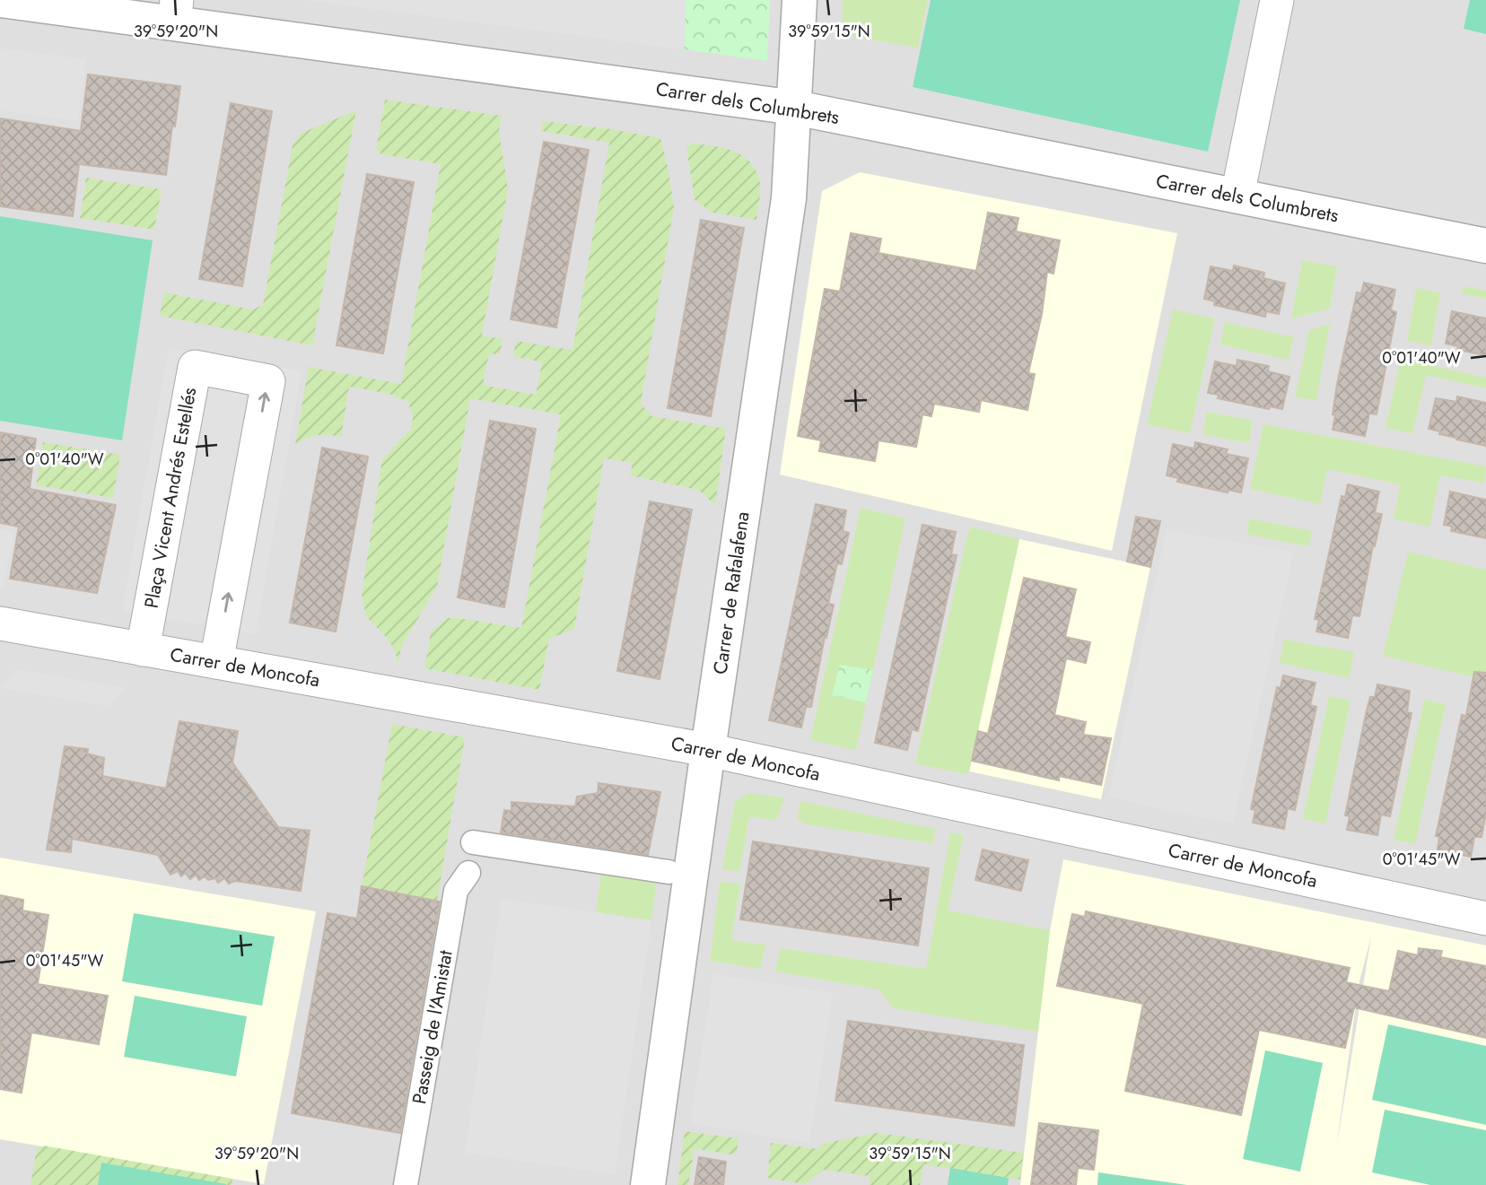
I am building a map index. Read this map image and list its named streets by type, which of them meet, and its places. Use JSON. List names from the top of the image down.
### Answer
{
  "streets": {
    "street": [
      "Carrer dels Columbrets",
      "Plaça Vicent Andrés Estellés",
      "Carrer de Rafalafena",
      "Carrer de Moncofa",
      "Passeig de l'Amistat"
    ]
  },
  "crossings": [
    ["Carrer dels Columbrets", "Carrer de Rafalafena"],
    ["Plaça Vicent Andrés Estellés", "Carrer de Moncofa"],
    ["Carrer de Rafalafena", "Carrer de Moncofa"]
  ],
  "coordinates": [
    "39°59'15\"N",
    "39°59'20\"N",
    "0°01'40\"W",
    "0°01'45\"W"
  ]
}
